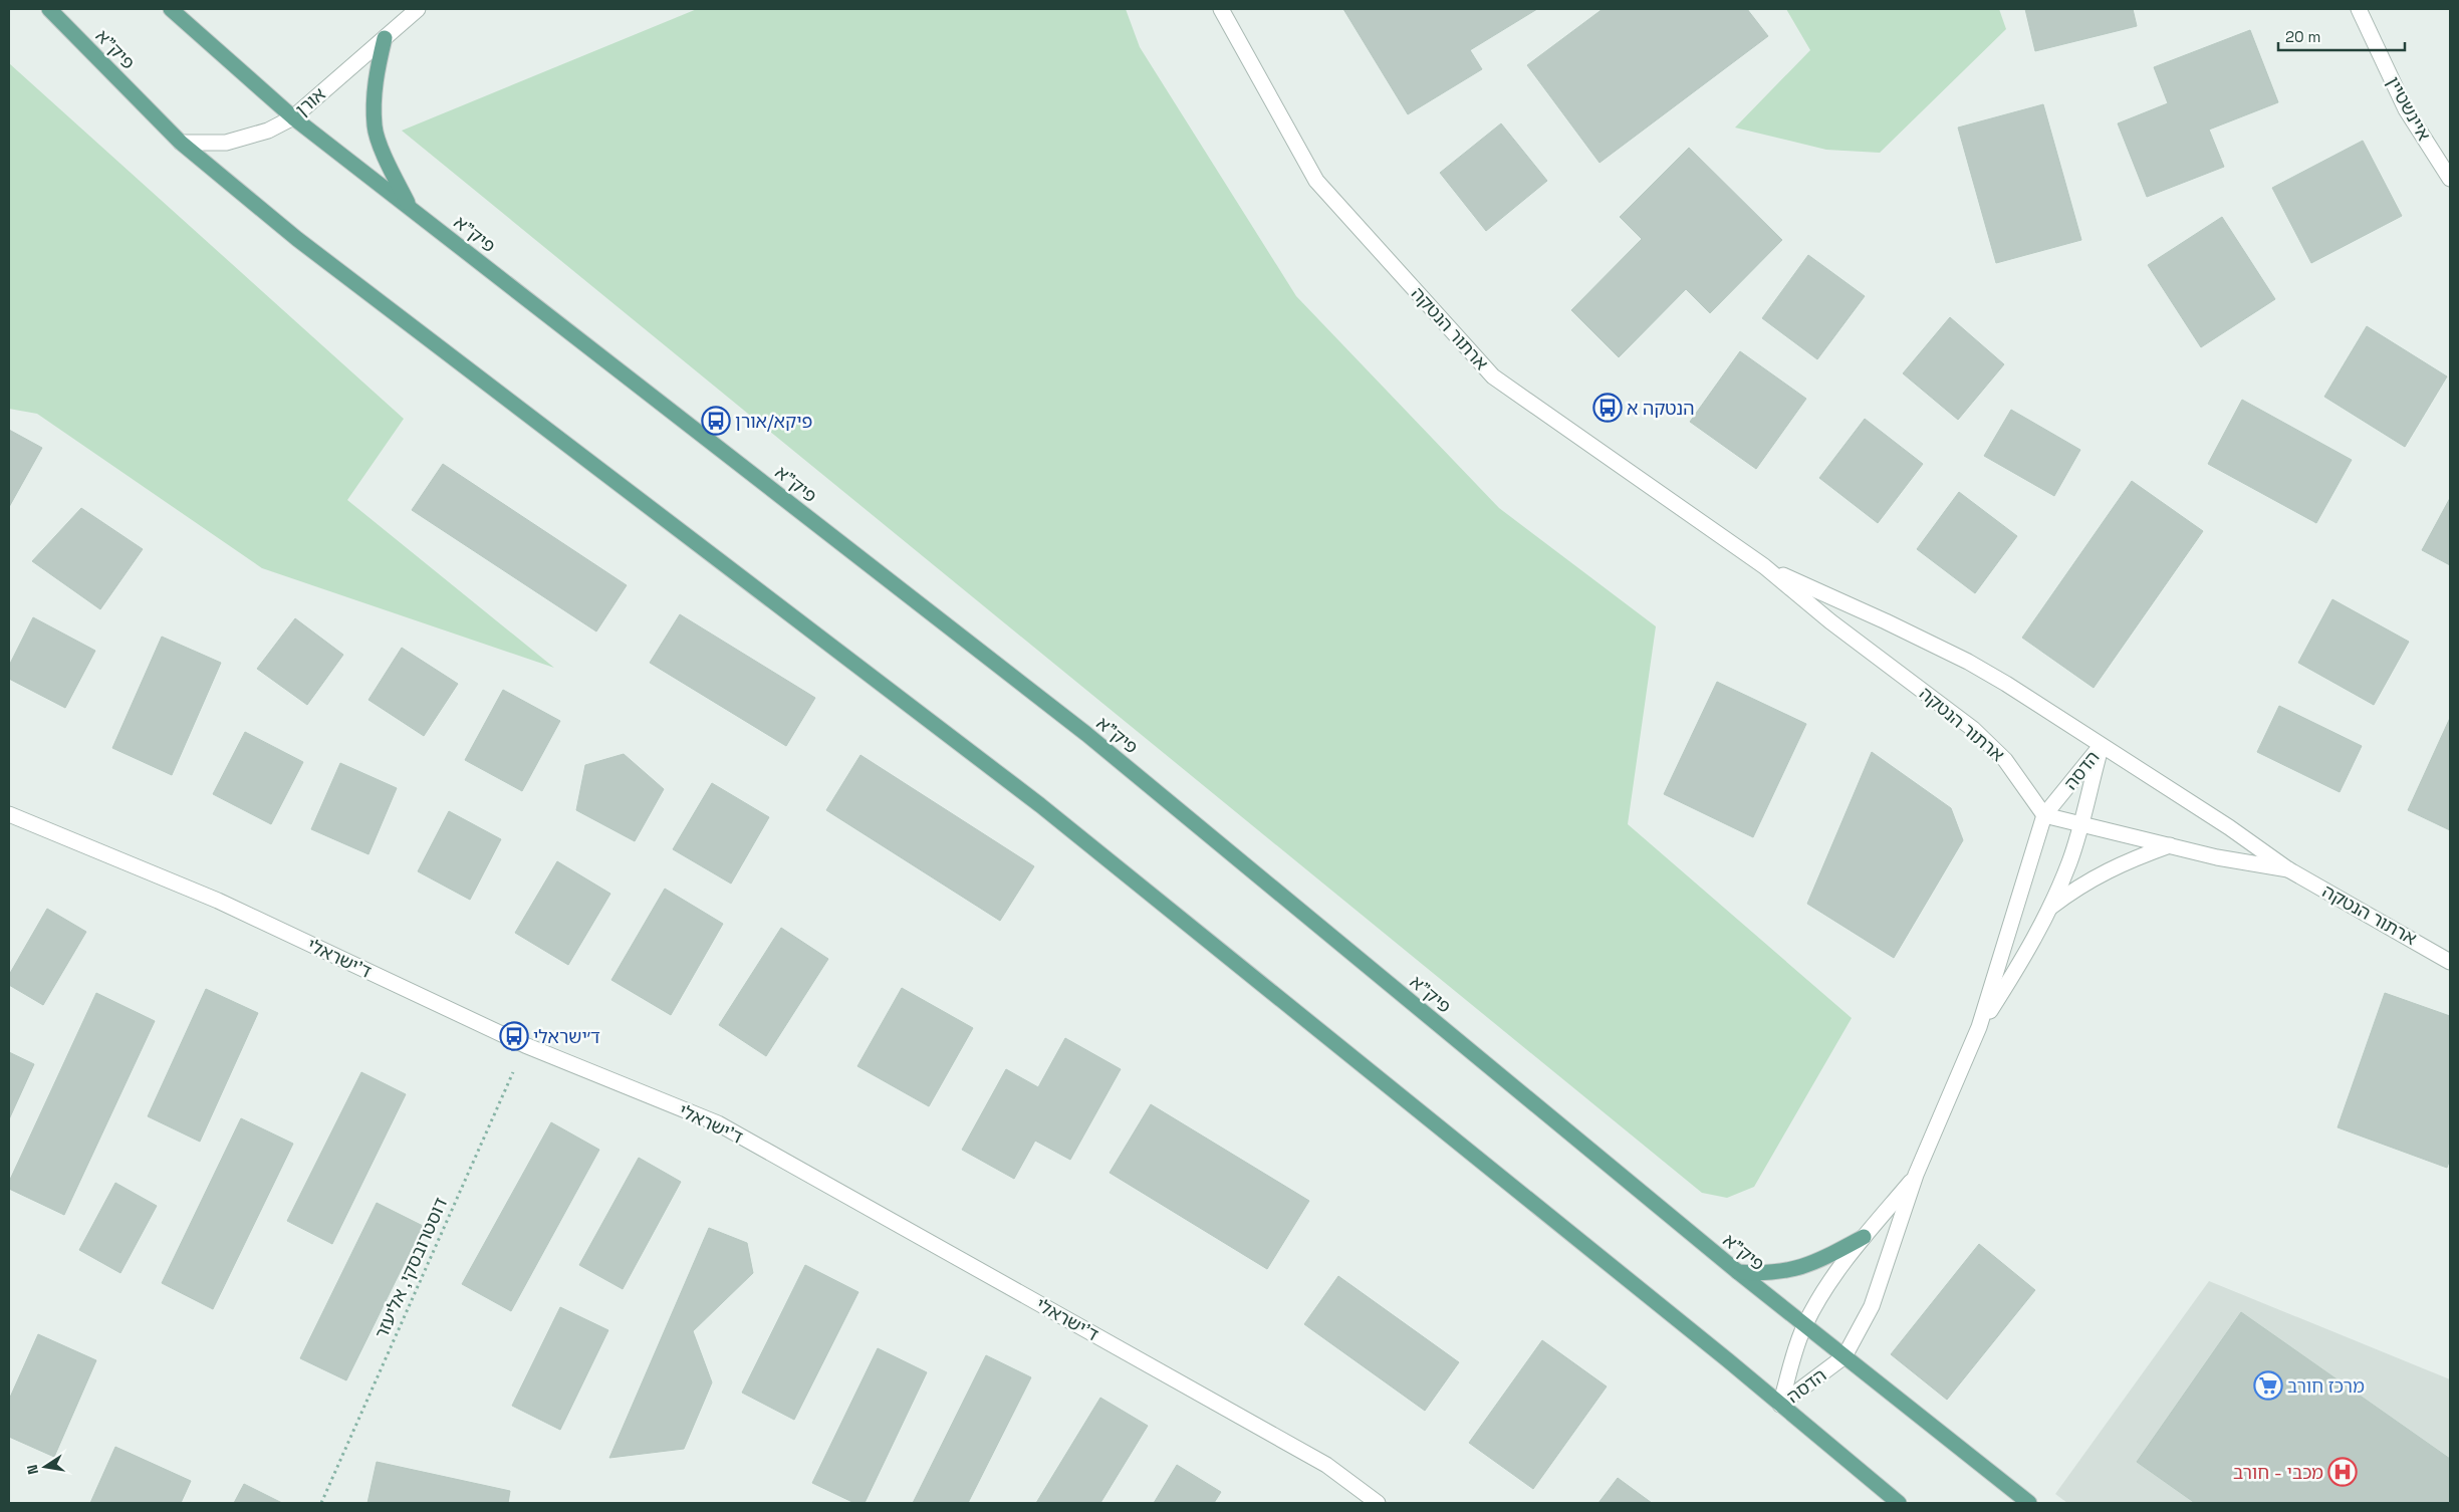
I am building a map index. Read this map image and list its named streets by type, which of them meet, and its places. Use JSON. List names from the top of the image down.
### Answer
{
  "streets": {
    "main road": ["פיק\"א"],
    "street": [
      "אורן",
      "איינשטיין",
      "ארתור הנטקה",
      "הדסה",
      "ד'ישראלי"
    ],
    "path": ["דוסטרובסקי, אליעזר"]
  },
  "crossings": [
    ["פיק\"א", "אורן"],
    ["פיק\"א", "הדסה"],
    ["ארתור הנטקה", "הדסה"],
    ["ד'ישראלי", "דוסטרובסקי, אליעזר"]
  ],
  "places": {
    "bus stop": ["הנטקה א", "פיקא/אורן", "ד׳ישראלי"],
    "supermarket": ["מרכז חורב"],
    "hospital": ["מכבי - חורב"]
  },
  "scale_bar": "20 m",
  "north": "left"
}
